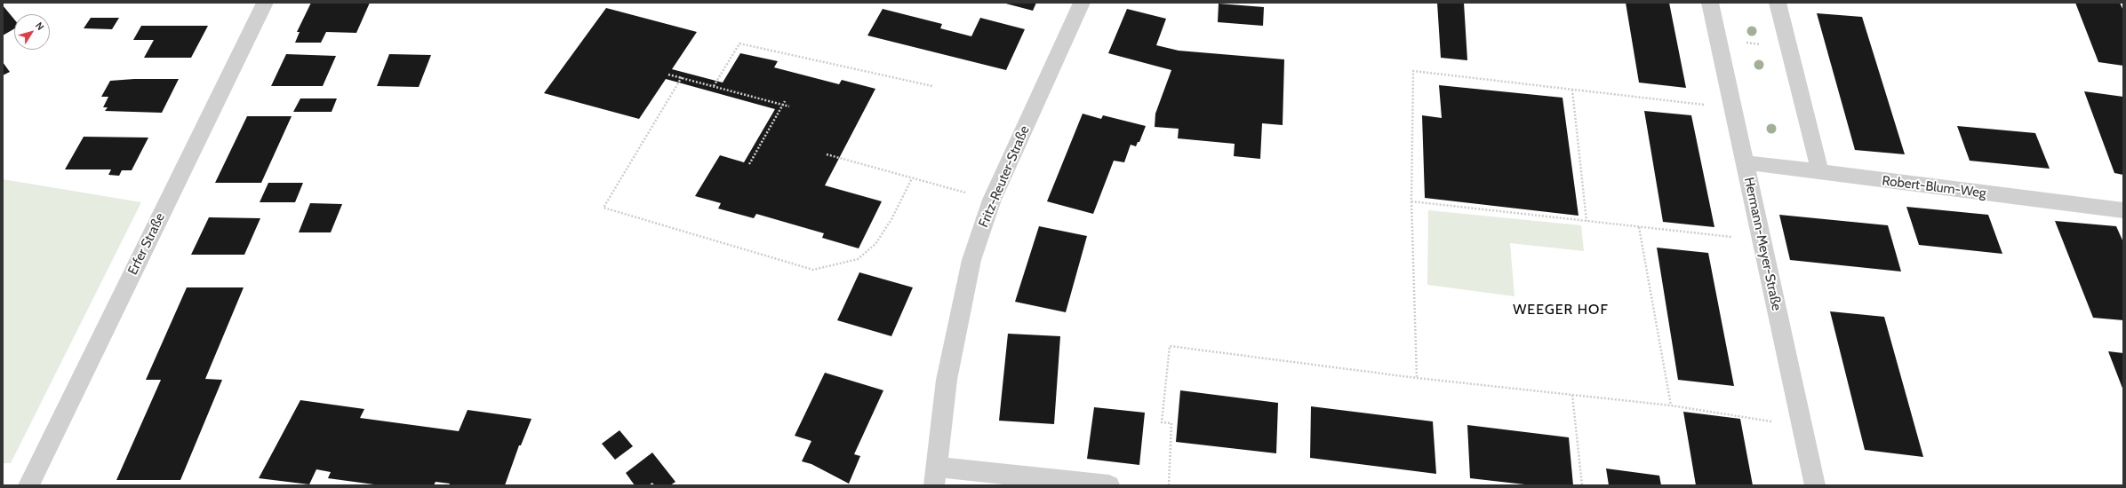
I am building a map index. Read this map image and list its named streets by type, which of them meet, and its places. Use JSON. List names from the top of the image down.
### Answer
{
  "streets": {
    "street": [
      "Fritz-Reuter-Straße",
      "Robert-Blum-Weg",
      "Erfer Straße",
      "Hermann-Meyer-Straße"
    ]
  },
  "crossings": [
    ["Robert-Blum-Weg", "Hermann-Meyer-Straße"]
  ],
  "districts": ["WEEGER HOF"],
  "north": "top right"
}
